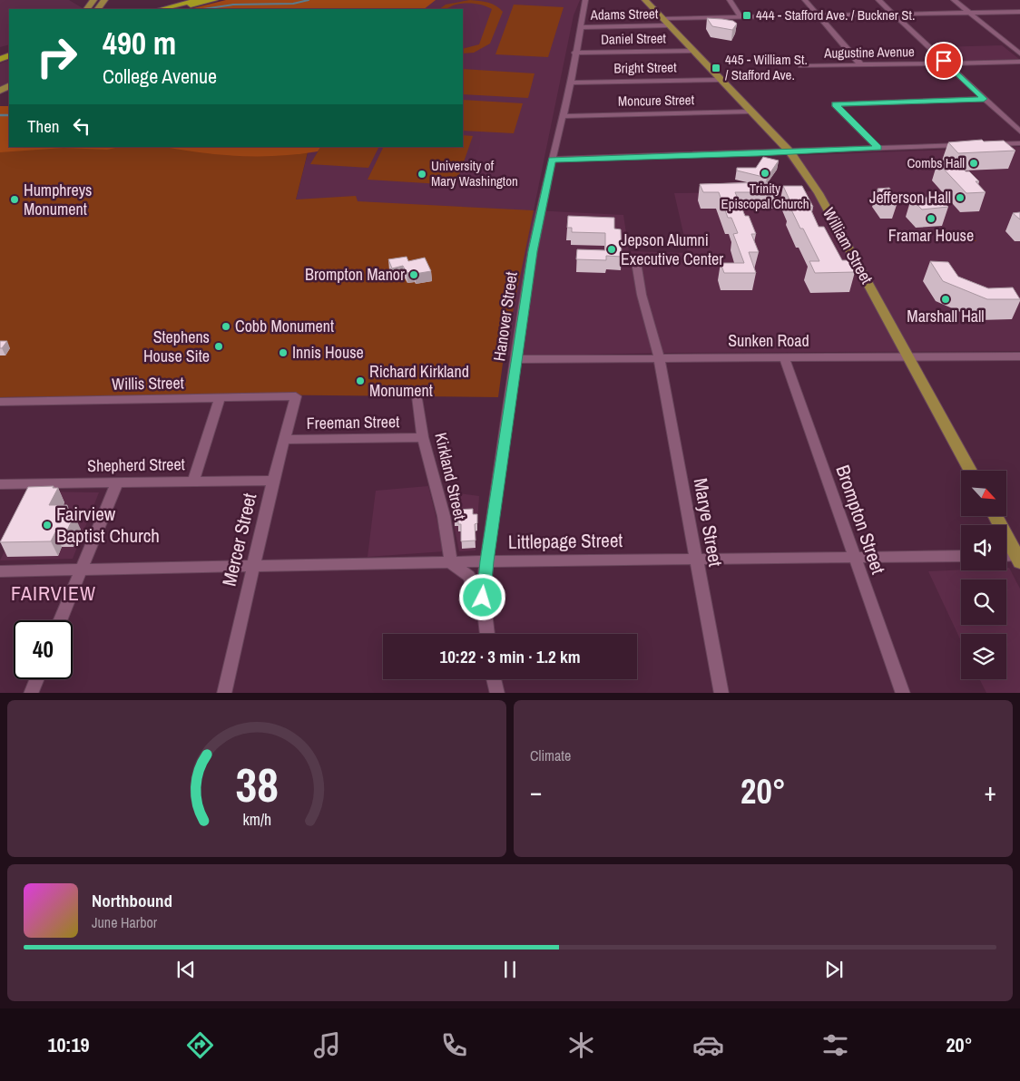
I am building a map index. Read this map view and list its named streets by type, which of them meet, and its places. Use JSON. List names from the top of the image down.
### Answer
{
  "streets": {
    "main road": ["William Street"],
    "street": [
      "Adams Street",
      "Daniel Street",
      "Augustine Avenue",
      "Bright Street",
      "Moncure Street",
      "Hanover Street",
      "Sunken Road",
      "Willis Street",
      "Freeman Street",
      "Shepherd Street",
      "Kirkland Street",
      "Brompton Street",
      "Marye Street",
      "Mercer Street",
      "Littlepage Street"
    ]
  },
  "crossings": [
    ["Adams Street", "William Street"],
    ["Adams Street", "Hanover Street"],
    ["Daniel Street", "William Street"],
    ["Daniel Street", "Hanover Street"],
    ["Bright Street", "William Street"],
    ["Bright Street", "Hanover Street"],
    ["Moncure Street", "William Street"],
    ["Moncure Street", "Hanover Street"],
    ["William Street", "Sunken Road"],
    ["Hanover Street", "Sunken Road"],
    ["Hanover Street", "Littlepage Street"],
    ["Sunken Road", "Brompton Street"],
    ["Sunken Road", "Marye Street"],
    ["Willis Street", "Mercer Street"],
    ["Freeman Street", "Kirkland Street"],
    ["Freeman Street", "Mercer Street"],
    ["Shepherd Street", "Mercer Street"],
    ["Kirkland Street", "Littlepage Street"],
    ["Brompton Street", "Littlepage Street"],
    ["Marye Street", "Littlepage Street"],
    ["Mercer Street", "Littlepage Street"]
  ],
  "districts": ["FAIRVIEW"],
  "places": {
    "transit": ["444 - Stafford Ave. / Buckner St.", "445 - William St. / Stafford Ave."],
    "other": [
      "Combs Hall",
      "Trinity Episcopal Church",
      "University of Mary Washington",
      "Jefferson Hall",
      "Humphreys Monument",
      "Framar House",
      "Jepson Alumni Executive Center",
      "Brompton Manor",
      "Marshall Hall",
      "Cobb Monument",
      "Stephens House Site",
      "Innis House",
      "Richard Kirkland Monument",
      "Fairview Baptist Church"
    ]
  },
  "north": "bottom right",
  "page": {
    "turn": ["490 m", "College Avenue"],
    "then": "Then",
    "limit": "40",
    "trip": "10:22 · 3 min · 1.2 km",
    "tile": "Climate",
    "heat": ["−", "20°", "+"],
    "song": ["Northbound", "June Harbor"],
    "tabs": ["10:19", "20°"],
    "gauge": ["38", "km/h"]
  }
}
